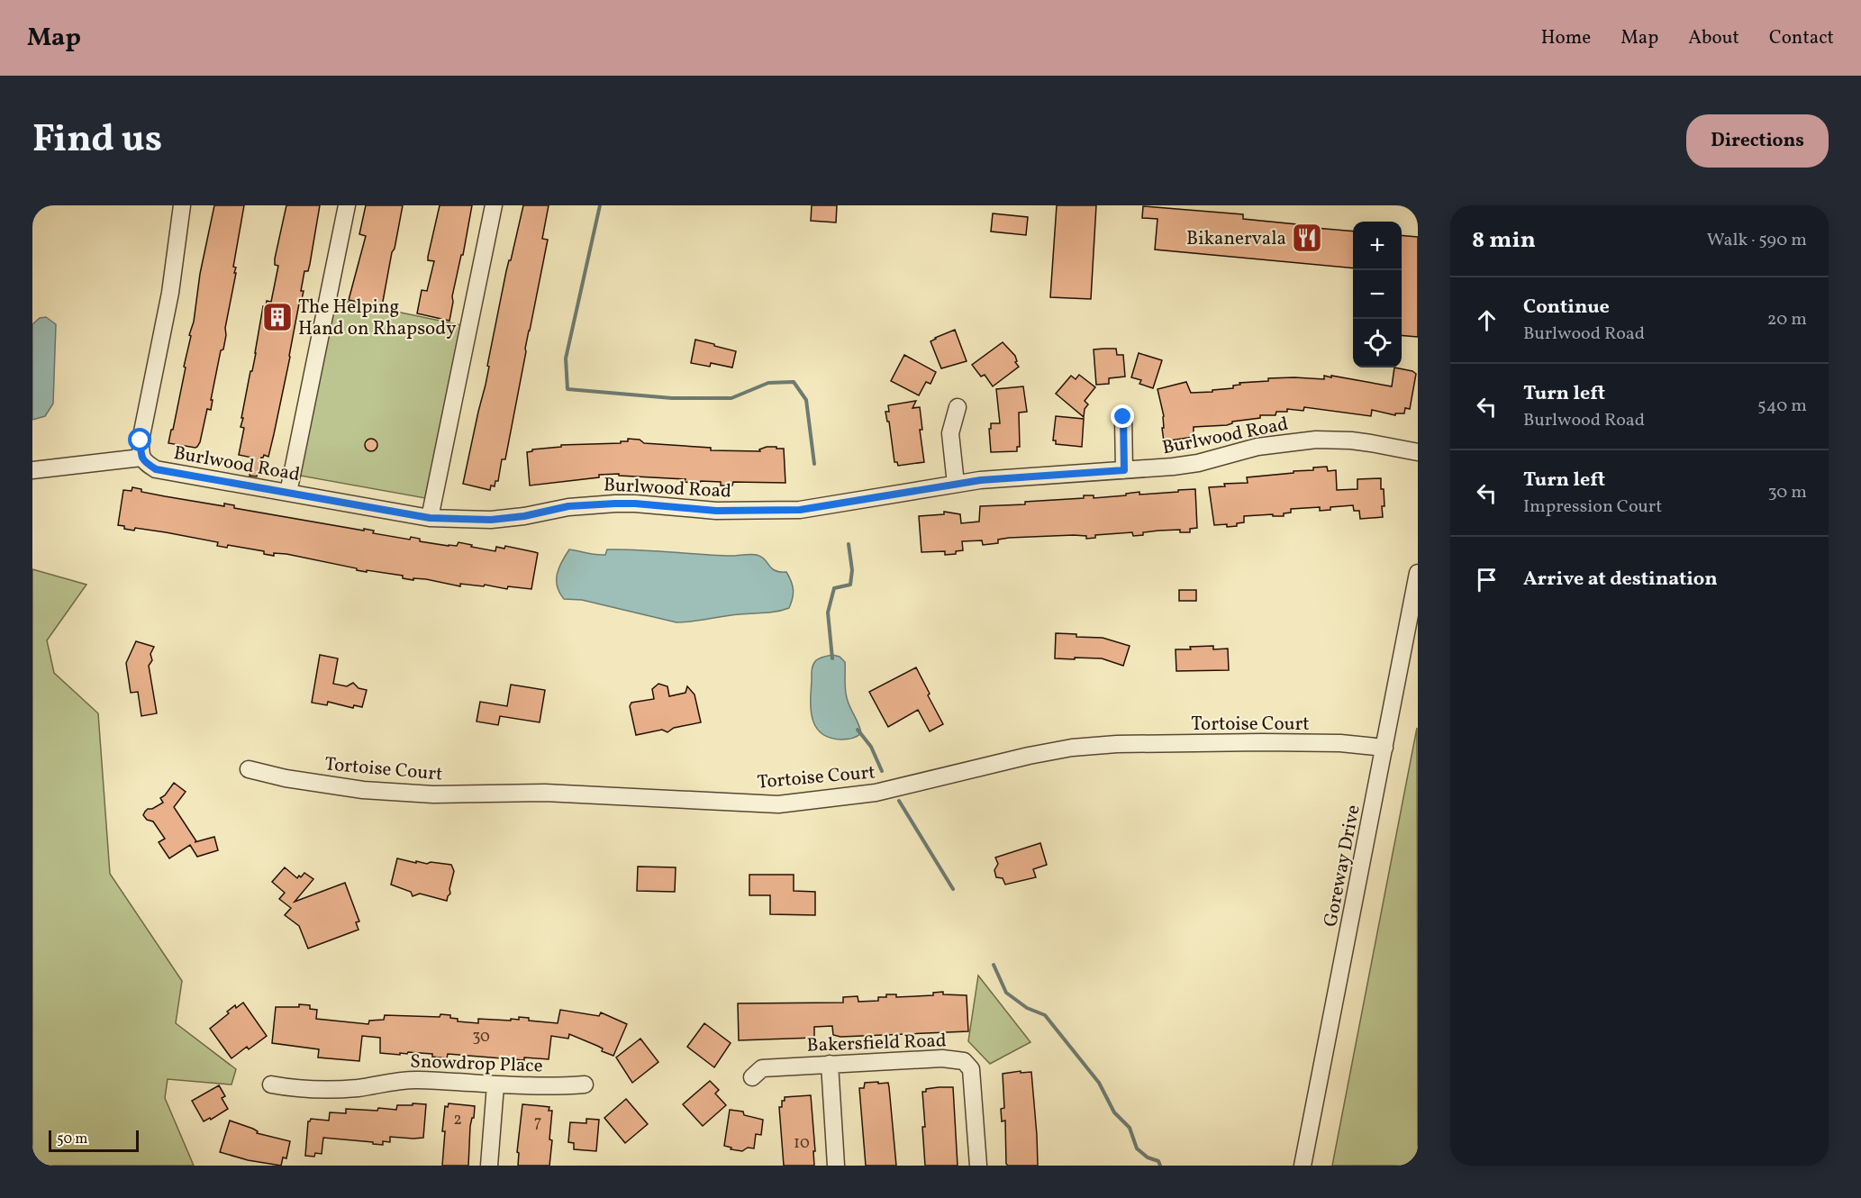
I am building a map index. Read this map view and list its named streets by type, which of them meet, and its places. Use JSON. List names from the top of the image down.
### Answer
{
  "streets": {
    "street": [
      "Burlwood Road",
      "Tortoise Court",
      "Goreway Drive",
      "Bakersfield Road",
      "Snowdrop Place"
    ]
  },
  "crossings": [
    ["Tortoise Court", "Goreway Drive"]
  ],
  "places": {
    "restaurant": ["Bikanervala"],
    "building": ["The Helping Hand on Rhapsody"]
  },
  "house_numbers": [
    "30",
    "2",
    "7",
    "10"
  ],
  "scale_bar": "50 m",
  "page": {
    "header": "Map",
    "nav": [
      "Home",
      "Map",
      "About",
      "Contact"
    ],
    "title": "Find us",
    "buttons": "Directions",
    "heading": ["8 min", "Walk · 590 m"],
    "map_buttons": ["+", "−"],
    "list": [
      ["Continue", "Burlwood Road", "20 m"],
      ["Turn left", "Burlwood Road", "540 m"],
      ["Turn left", "Impression Court", "30 m"],
      "Arrive at destination"
    ],
    "scale": "50 m"
  }
}
